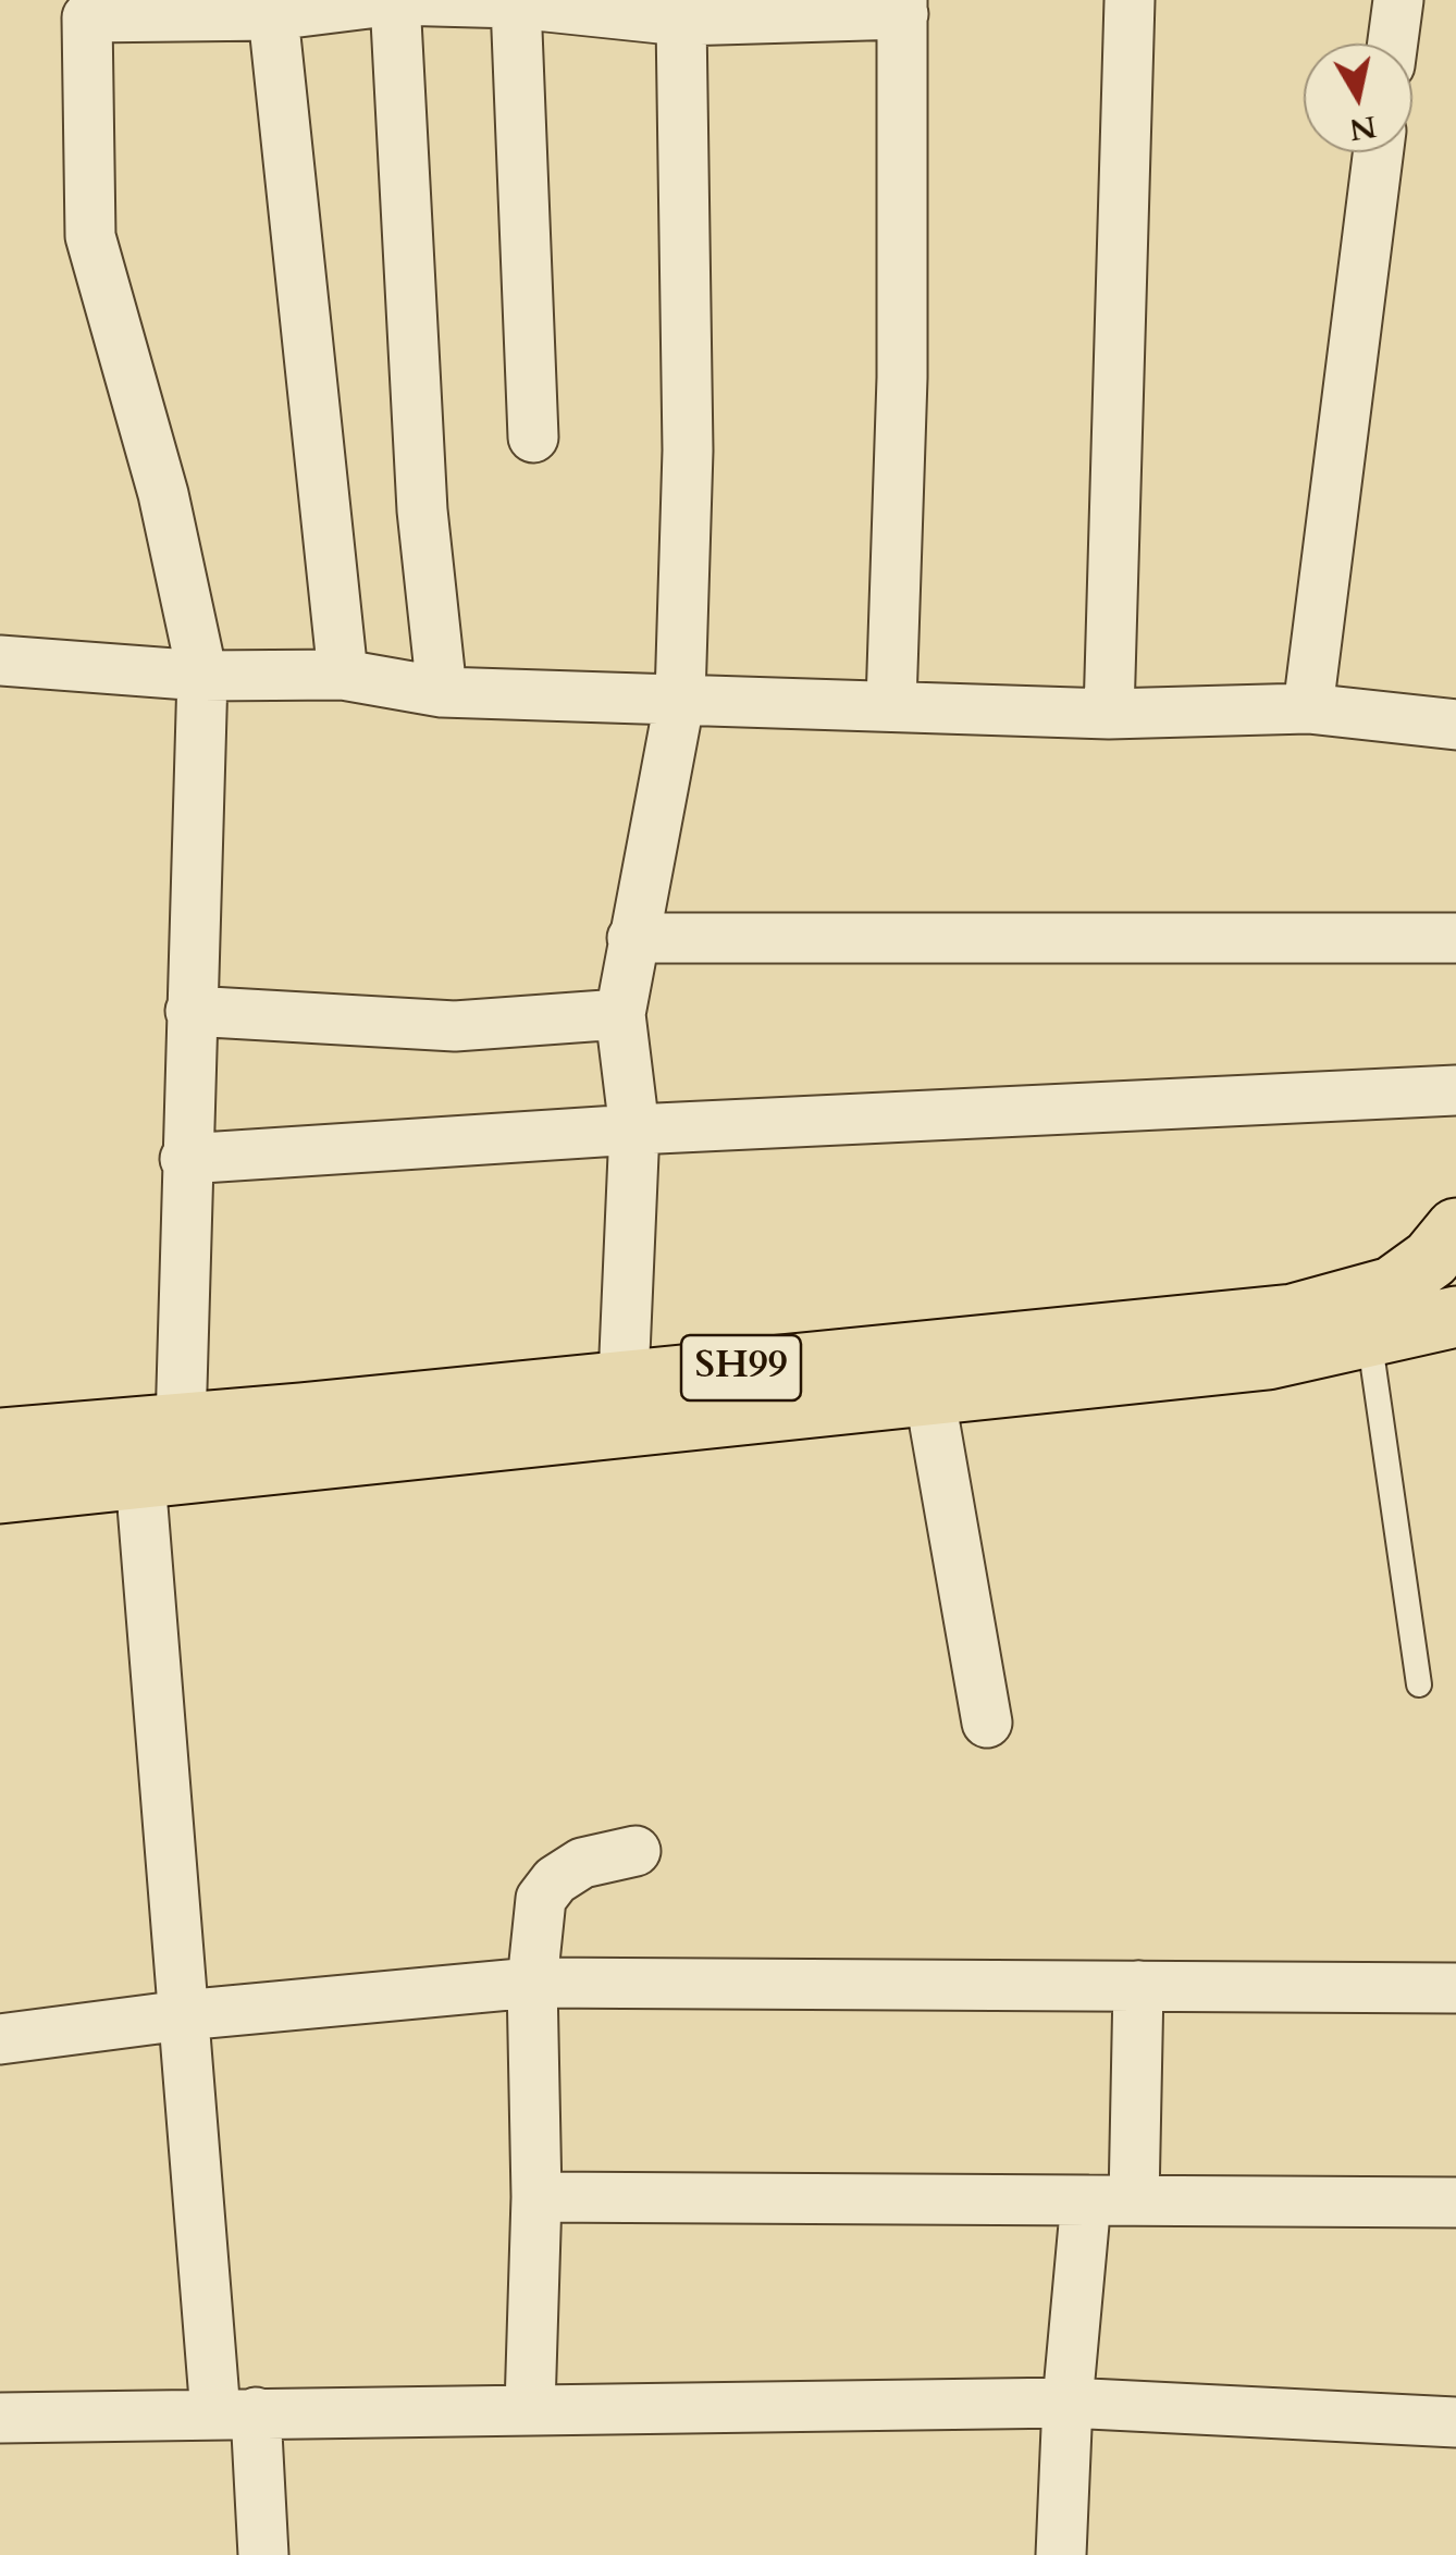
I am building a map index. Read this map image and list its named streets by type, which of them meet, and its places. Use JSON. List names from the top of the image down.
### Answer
{
  "streets": {
    "main road": ["SH99"]
  },
  "north": "bottom"
}
